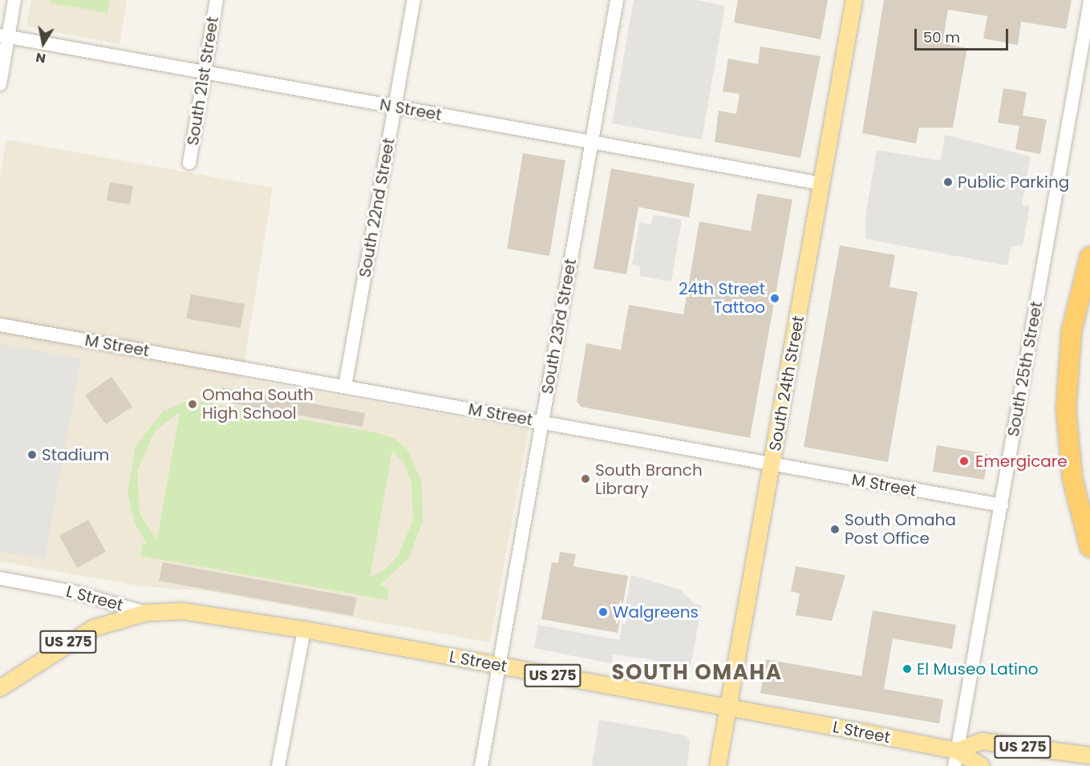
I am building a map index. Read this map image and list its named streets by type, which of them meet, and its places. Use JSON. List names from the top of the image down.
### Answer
{
  "streets": {
    "main road": ["South 24th Street", "L Street", "US 275"],
    "street": [
      "South 21st Street",
      "N Street",
      "South 22nd Street",
      "South 23rd Street",
      "M Street",
      "South 25th Street"
    ]
  },
  "crossings": [
    ["South 21st Street", "N Street"],
    ["N Street", "South 22nd Street"],
    ["N Street", "South 23rd Street"],
    ["N Street", "South 24th Street"],
    ["South 22nd Street", "M Street"],
    ["South 23rd Street", "M Street"],
    ["South 23rd Street", "L Street"],
    ["M Street", "South 25th Street"],
    ["M Street", "South 24th Street"],
    ["South 25th Street", "L Street"],
    ["South 25th Street", "US 275"],
    ["South 24th Street", "L Street"],
    ["L Street", "US 275"]
  ],
  "districts": ["SOUTH OMAHA"],
  "places": [
    "Public Parking",
    "24th Street Tattoo",
    "Omaha South High School",
    "Stadium",
    "Emergicare",
    "South Branch Library",
    "South Omaha Post Office",
    "Walgreens",
    "El Museo Latino"
  ],
  "scale_bar": "50 m",
  "north": "bottom"
}
